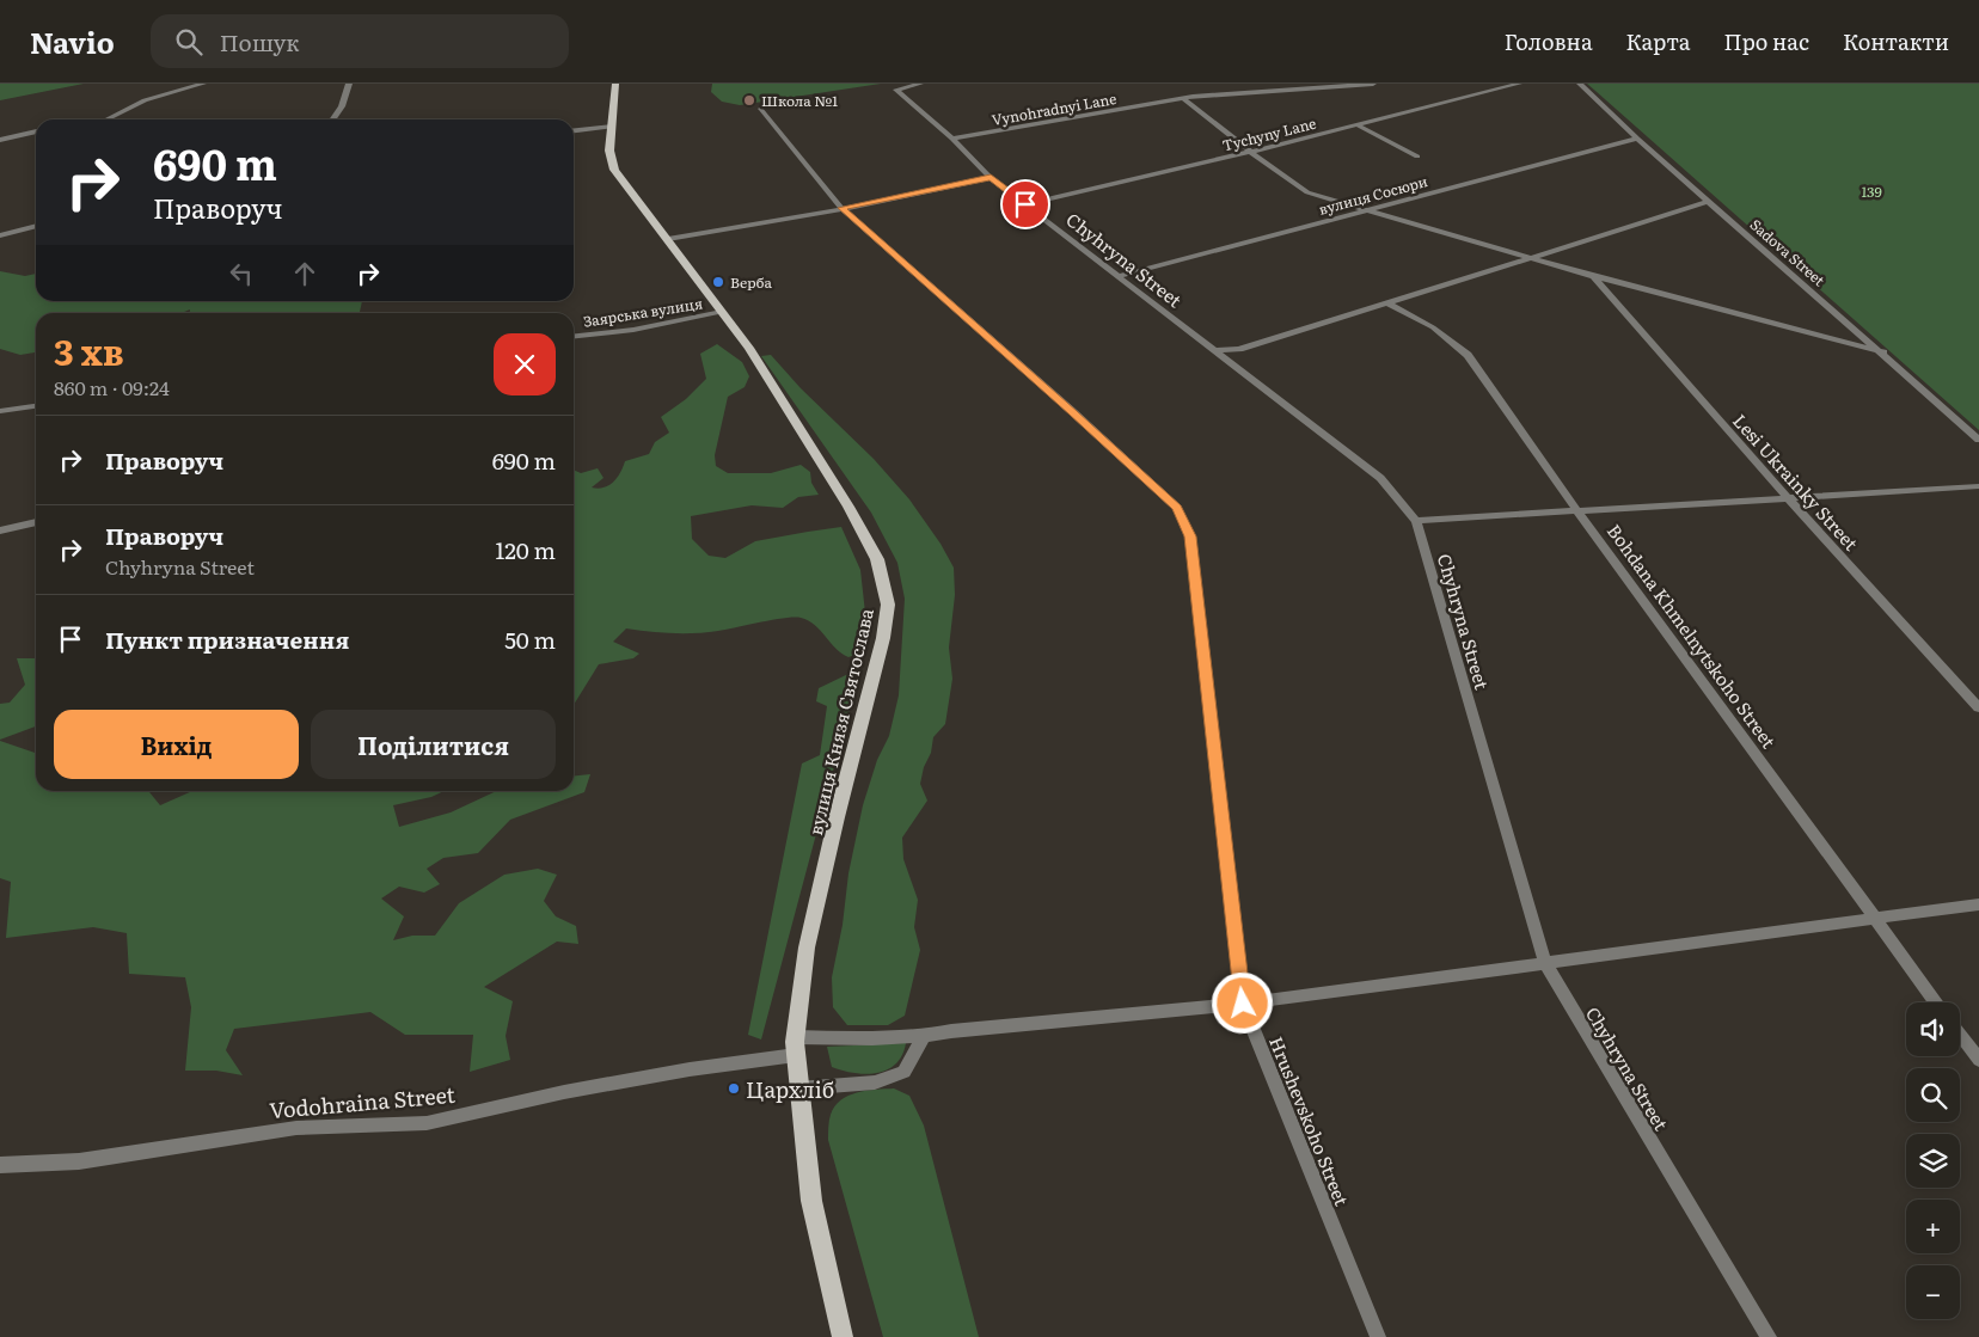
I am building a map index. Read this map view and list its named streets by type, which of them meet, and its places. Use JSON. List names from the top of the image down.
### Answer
{
  "streets": {
    "main road": ["вулиця Князя Святослава"],
    "street": [
      "Vynohradnyi Lane",
      "Tychyny Lane",
      "вулиця Сосюри",
      "Sadova Street",
      "Chyhryna Street",
      "Заярська вулиця",
      "Lesi Ukrainky Street",
      "Bohdana Khmelnytskoho Street",
      "Vodohraina Street",
      "Hrushevskoho Street"
    ]
  },
  "crossings": [
    ["Vynohradnyi Lane", "Chyhryna Street"],
    ["Tychyny Lane", "Chyhryna Street"],
    ["вулиця Сосюри", "Sadova Street"],
    ["вулиця Сосюри", "Chyhryna Street"],
    ["Заярська вулиця", "вулиця Князя Святослава"],
    ["вулиця Князя Святослава", "Vodohraina Street"]
  ],
  "parks": ["139"],
  "places": ["Школа №1", "Верба", "Цархліб"],
  "page": {
    "header": "Navio",
    "search": "Пошук",
    "nav": [
      "Головна",
      "Карта",
      "Про нас",
      "Контакти"
    ],
    "turn": ["690 m", "Праворуч"],
    "heading": ["3 хв", "860 m · 09:24"],
    "list": [
      {
        "name": "Праворуч",
        "value": "690 m"
      },
      {
        "name": "Праворуч",
        "note": "Chyhryna Street",
        "value": "120 m"
      },
      {
        "name": "Пункт призначення",
        "value": "50 m"
      }
    ],
    "buttons": ["Вихід", "Поділитися"],
    "map_buttons": ["+", "−"]
  }
}
